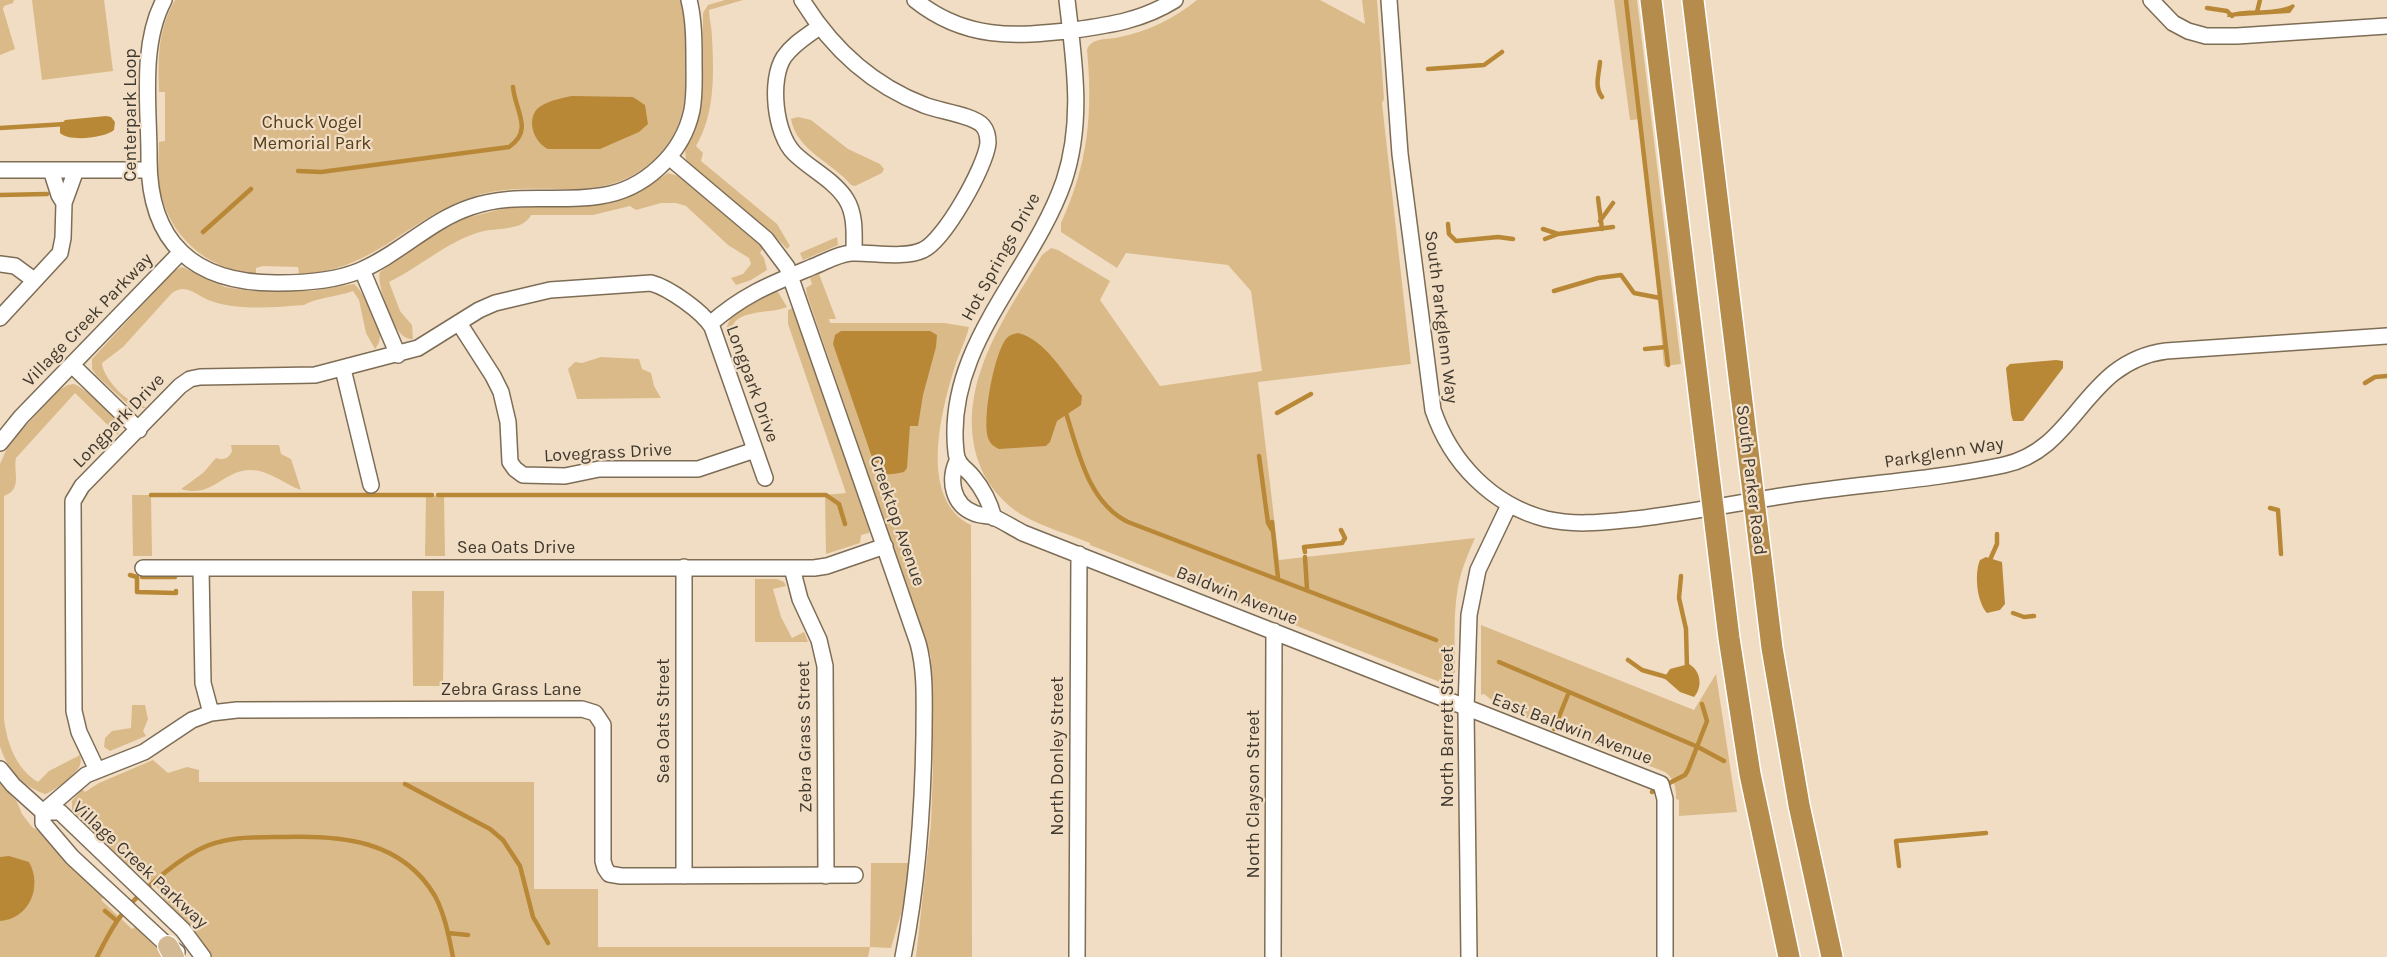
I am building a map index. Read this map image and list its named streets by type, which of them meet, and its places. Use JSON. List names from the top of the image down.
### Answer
{
  "streets": {
    "highway": ["South Parker Road"],
    "street": [
      "Centerpark Loop",
      "Hot Springs Drive",
      "South Parkglenn Way",
      "Village Creek Parkway",
      "Longpark Drive",
      "Lovegrass Drive",
      "Parkglenn Way",
      "Creektop Avenue",
      "Sea Oats Drive",
      "Baldwin Avenue",
      "Zebra Grass Lane",
      "Sea Oats Street",
      "North Barrett Street",
      "East Baldwin Avenue",
      "Zebra Grass Street",
      "North Donley Street",
      "North Clayson Street"
    ]
  },
  "crossings": [
    ["Centerpark Loop", "Village Creek Parkway"],
    ["Centerpark Loop", "Creektop Avenue"],
    ["Hot Springs Drive", "Baldwin Avenue"],
    ["South Parkglenn Way", "Parkglenn Way"],
    ["South Parkglenn Way", "South Parker Road"],
    ["South Parkglenn Way", "North Barrett Street"],
    ["Village Creek Parkway", "Zebra Grass Lane"],
    ["Longpark Drive", "Lovegrass Drive"],
    ["Longpark Drive", "Zebra Grass Lane"],
    ["Parkglenn Way", "South Parker Road"],
    ["Creektop Avenue", "Sea Oats Drive"],
    ["Sea Oats Drive", "Sea Oats Street"],
    ["Sea Oats Drive", "Zebra Grass Street"],
    ["Baldwin Avenue", "North Barrett Street"],
    ["Baldwin Avenue", "East Baldwin Avenue"],
    ["Baldwin Avenue", "North Donley Street"],
    ["Baldwin Avenue", "North Clayson Street"],
    ["Zebra Grass Lane", "Sea Oats Street"],
    ["Zebra Grass Lane", "Zebra Grass Street"],
    ["North Barrett Street", "East Baldwin Avenue"]
  ],
  "parks": ["Chuck Vogel Memorial Park"]
}
